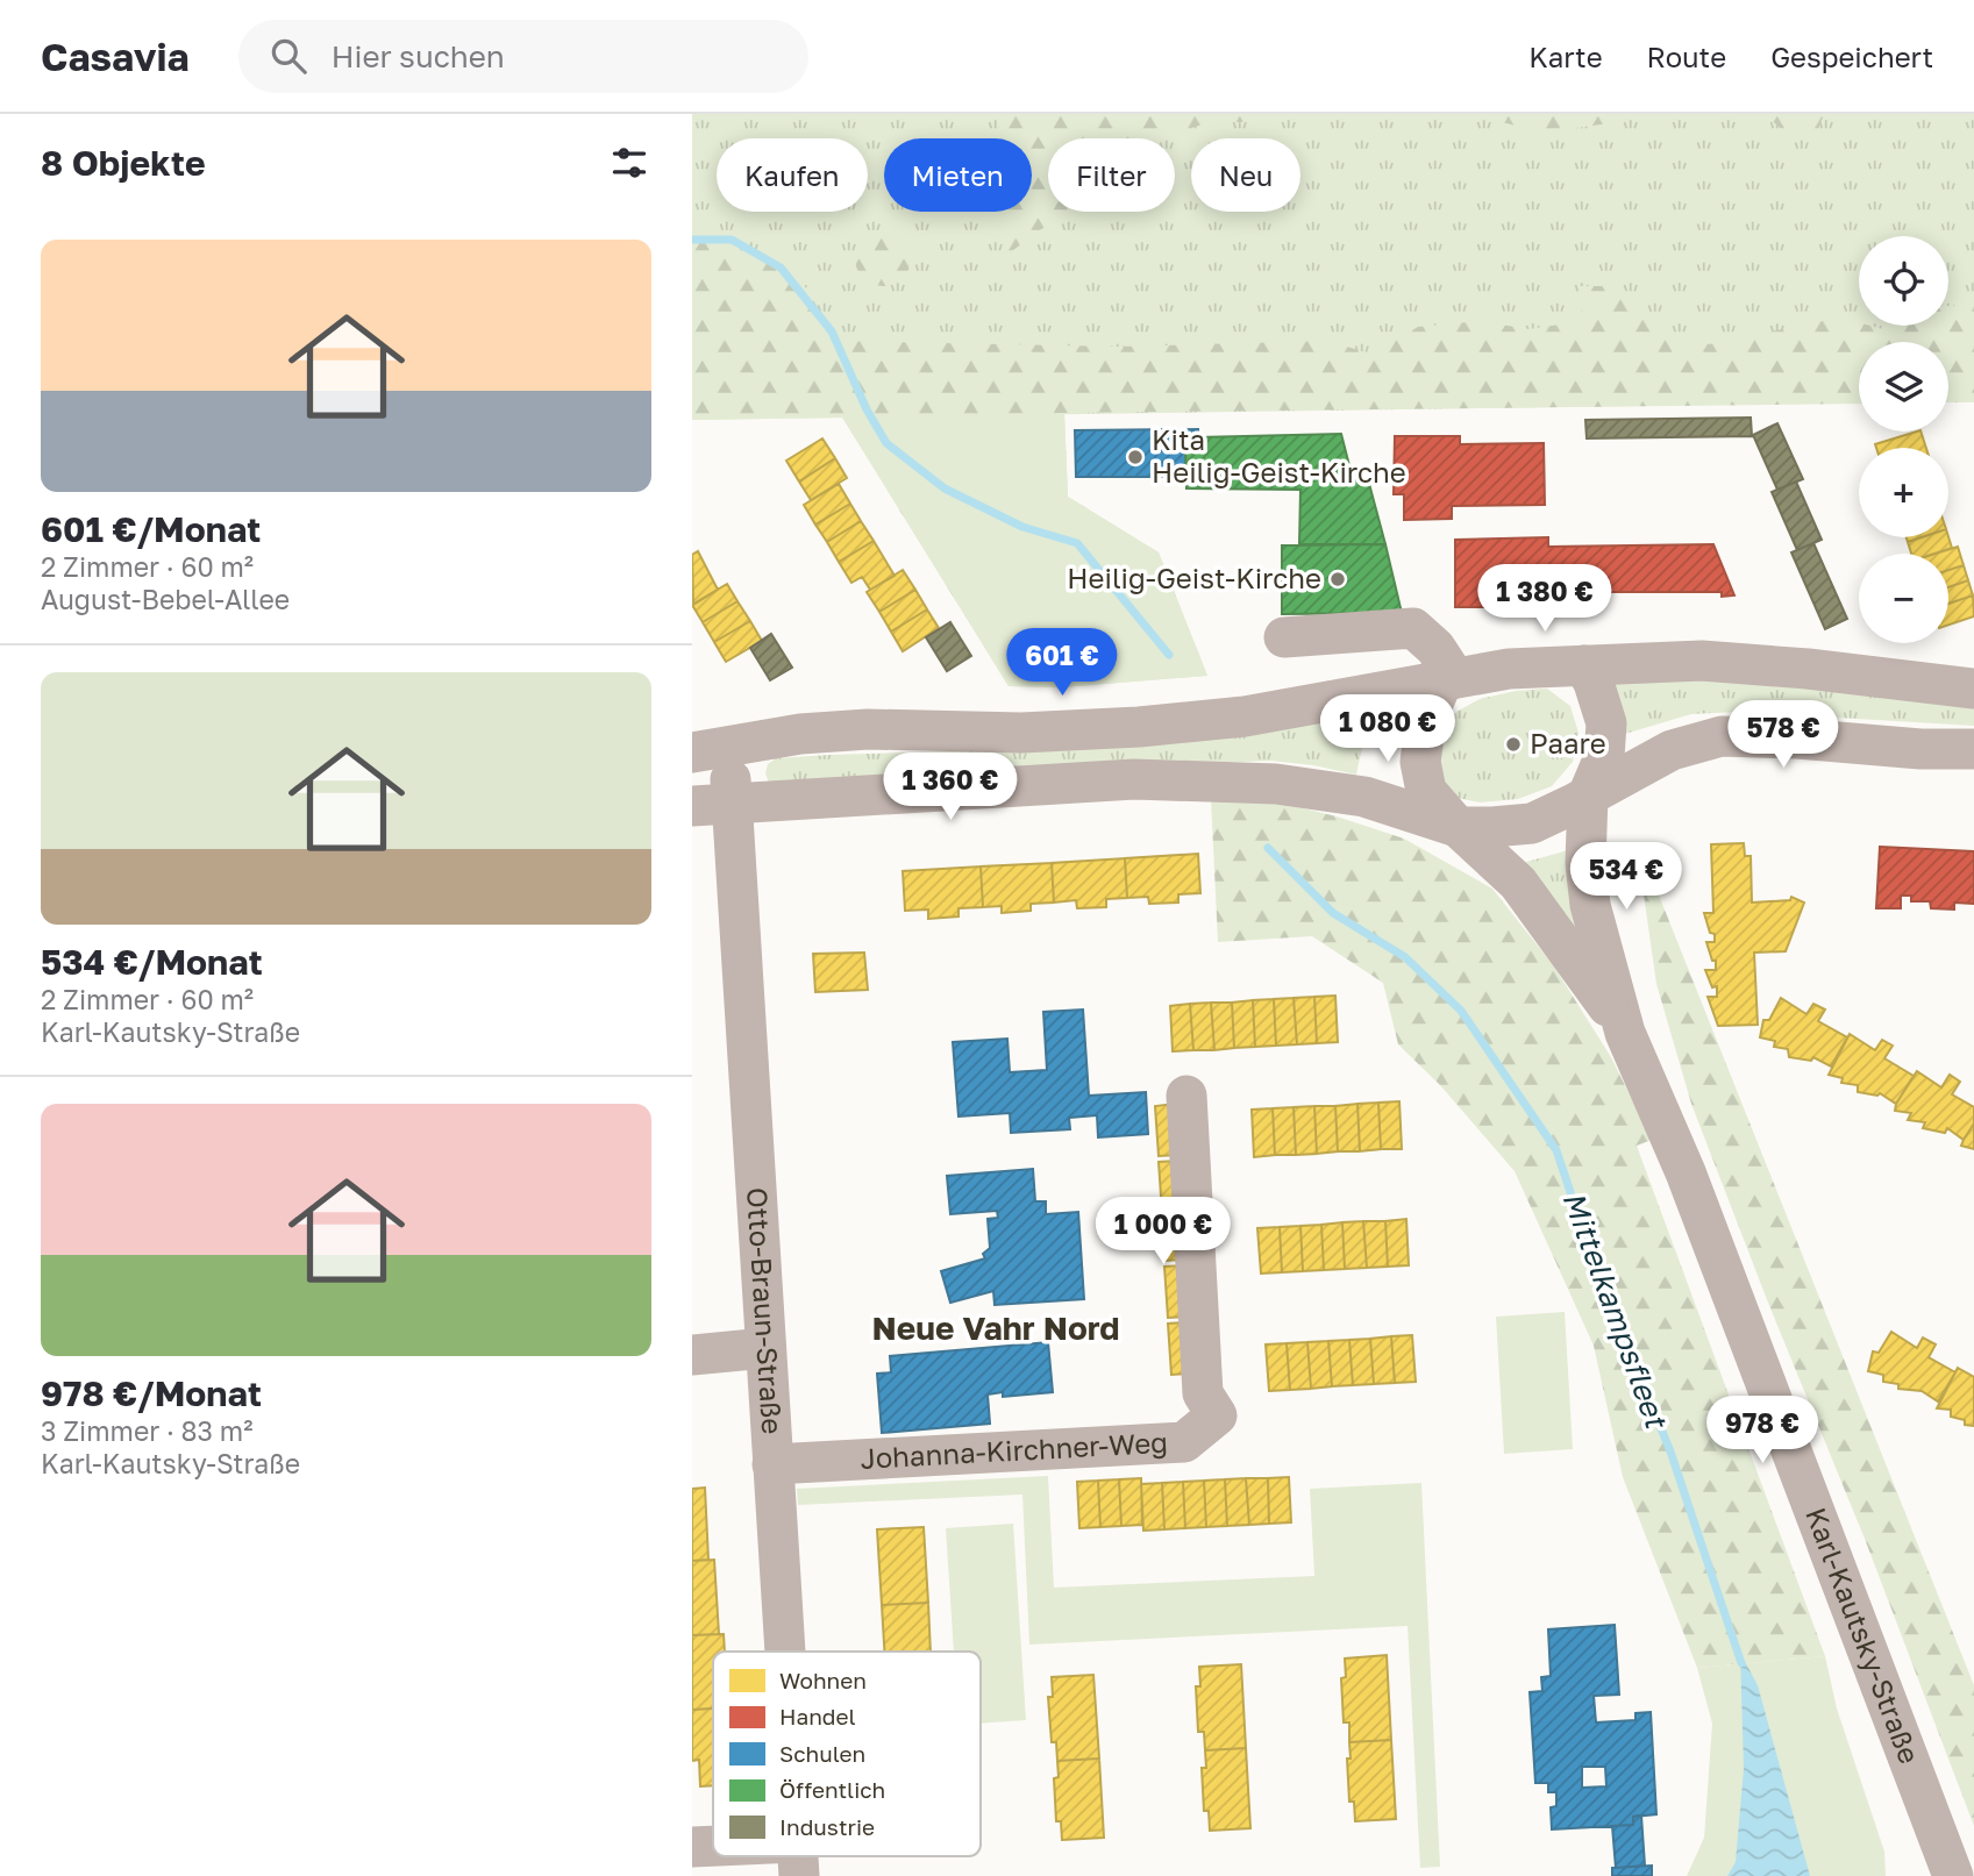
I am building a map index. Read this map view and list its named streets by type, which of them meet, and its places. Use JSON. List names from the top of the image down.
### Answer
{
  "streets": {
    "street": ["Otto-Braun-Straße", "Johanna-Kirchner-Weg", "Karl-Kautsky-Straße"]
  },
  "crossings": [
    ["Otto-Braun-Straße", "Johanna-Kirchner-Weg"]
  ],
  "districts": ["Neue Vahr Nord"],
  "water": ["Mittelkampsfleet"],
  "places": ["Kita Heilig-Geist-Kirche", "Heilig-Geist-Kirche", "Paare"],
  "legend": [
    "Wohnen",
    "Handel",
    "Schulen",
    "Öffentlich",
    "Industrie"
  ],
  "page": {
    "header": "Casavia",
    "search": "Hier suchen",
    "nav": ["Karte", "Route", "Gespeichert"],
    "heading": "8 Objekte",
    "chip": [
      "Kaufen",
      "Mieten",
      "Filter",
      "Neu"
    ],
    "list": [
      {
        "name": "601 €/Monat",
        "note": "2 Zimmer · 60 m² · August-Bebel-Allee"
      },
      {
        "name": "534 €/Monat",
        "note": "2 Zimmer · 60 m² · Karl-Kautsky-Straße"
      },
      {
        "name": "978 €/Monat",
        "note": "3 Zimmer · 83 m² · Karl-Kautsky-Straße"
      }
    ],
    "map_buttons": ["+", "−"],
    "price": [
      "1 380 €",
      "601 €",
      "1 080 €",
      "578 €",
      "1 360 €",
      "534 €",
      "1 000 €",
      "978 €"
    ]
  }
}
